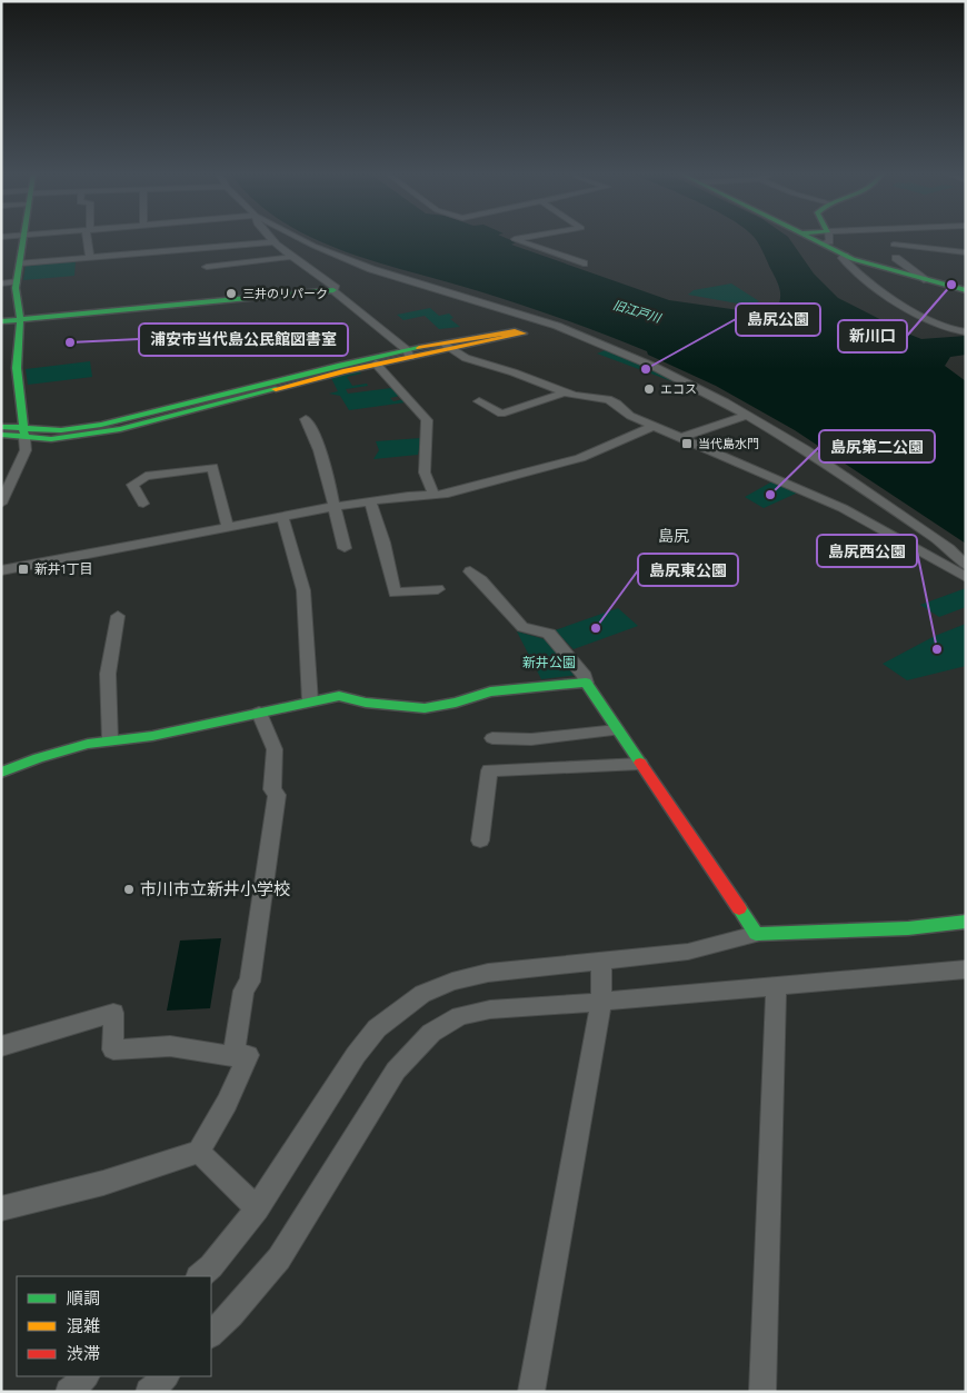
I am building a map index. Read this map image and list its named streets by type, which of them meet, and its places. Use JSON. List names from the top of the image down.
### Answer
{
  "districts": ["島尻"],
  "water": ["旧江戸川"],
  "parks": ["新井公園"],
  "places": {
    "other": [
      "新川口",
      "三井のリパーク",
      "浦安市当代島公民館図書室",
      "島尻公園",
      "エコス",
      "島尻第二公園",
      "島尻東公園",
      "島尻西公園",
      "市川市立新井小学校"
    ],
    "transit": ["当代島水門", "新井1丁目"]
  },
  "legend": ["順調", "混雑", "渋滞"]
}
